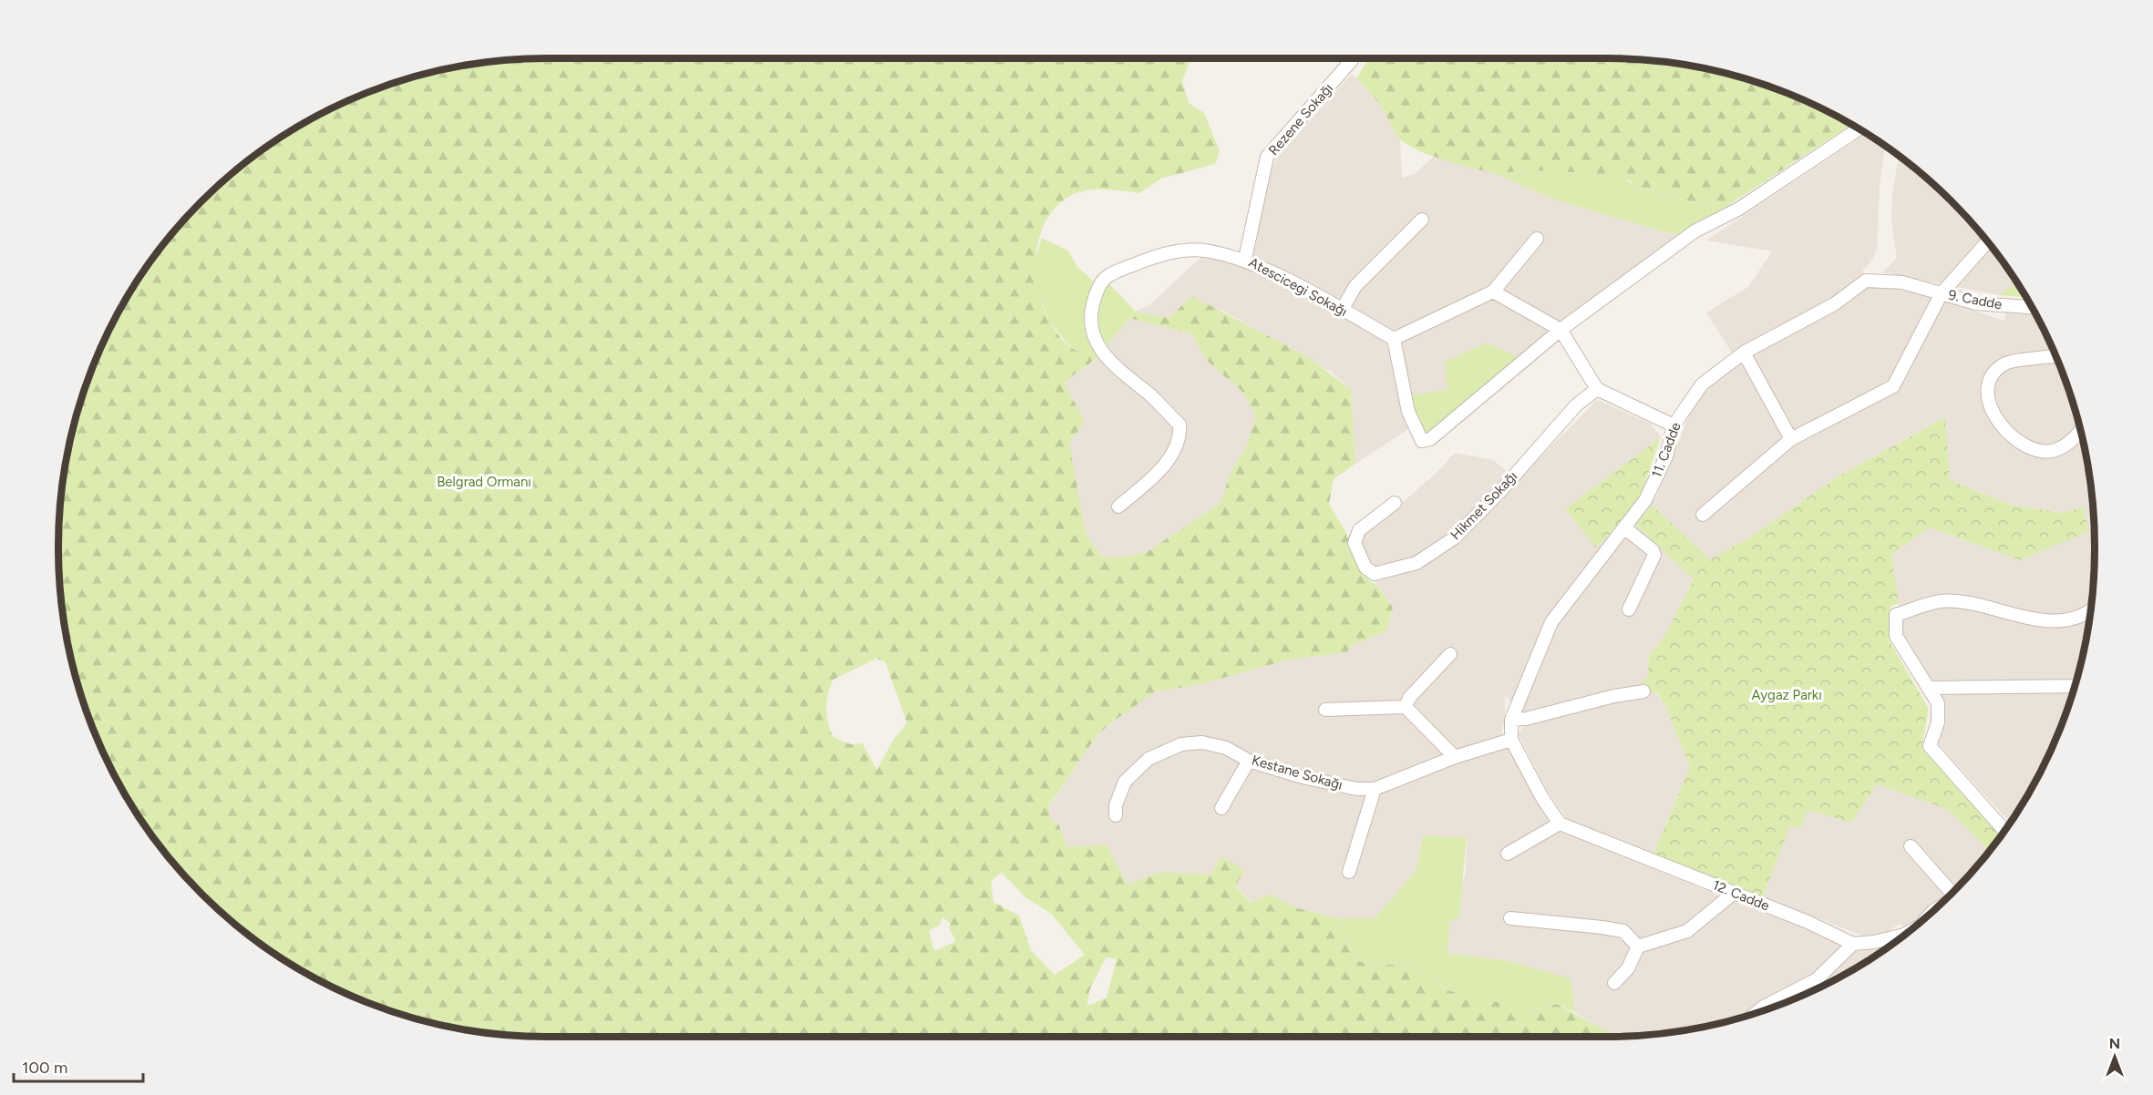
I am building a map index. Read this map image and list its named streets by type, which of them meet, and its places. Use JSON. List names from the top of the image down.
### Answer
{
  "streets": {
    "street": [
      "Rezene Sokağı",
      "Atescicegi Sokağı",
      "9. Cadde",
      "11. Cadde",
      "Hikmet Sokağı",
      "Kestane Sokağı",
      "12. Cadde"
    ]
  },
  "crossings": [
    ["Rezene Sokağı", "Atescicegi Sokağı"],
    ["9. Cadde", "11. Cadde"]
  ],
  "parks": ["Belgrad Ormanı", "Aygaz Parkı"],
  "scale_bar": "100 m",
  "north": "top"
}
